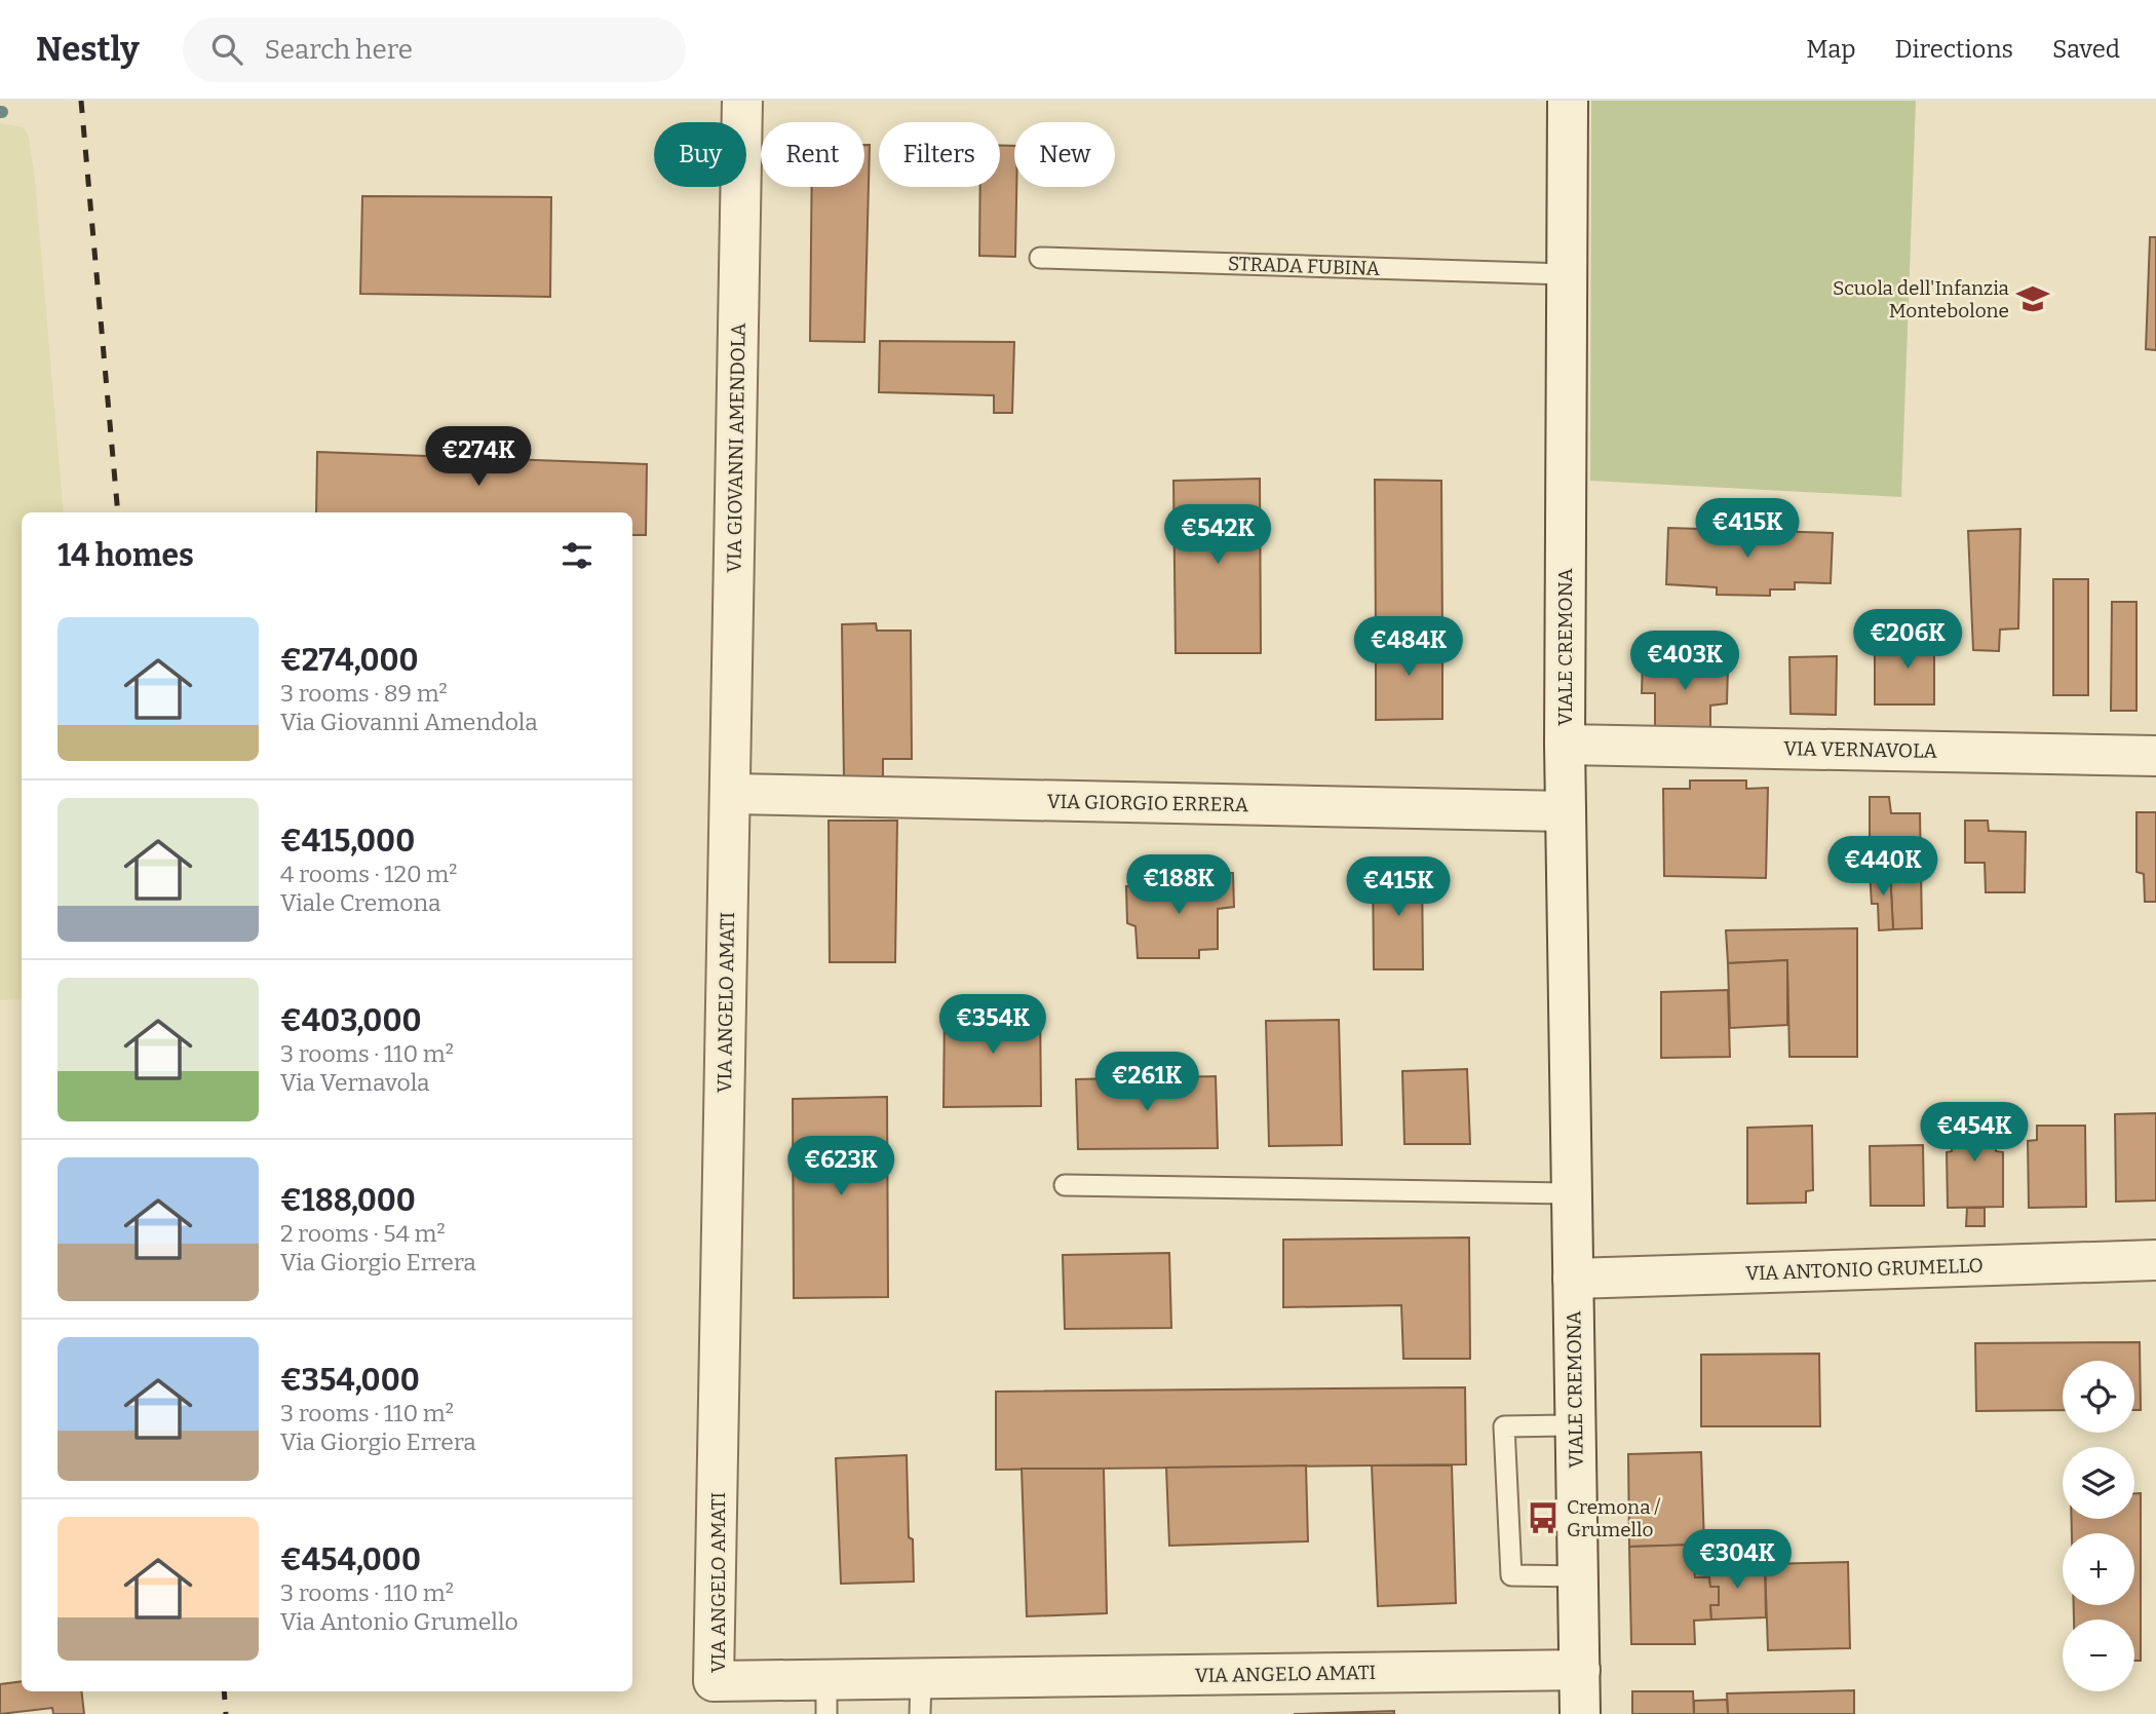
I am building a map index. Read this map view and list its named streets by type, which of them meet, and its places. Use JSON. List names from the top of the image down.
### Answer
{
  "streets": {
    "street": [
      "VIA GIOVANNI AMENDOLA",
      "VIALE CREMONA",
      "VIA VERNAVOLA",
      "VIA GIORGIO ERRERA",
      "VIA ANGELO AMATI",
      "VIA ANTONIO GRUMELLO"
    ],
    "lane": ["STRADA FUBINA"]
  },
  "crossings": [
    ["STRADA FUBINA", "VIALE CREMONA"],
    ["VIA GIOVANNI AMENDOLA", "VIA GIORGIO ERRERA"],
    ["VIA GIOVANNI AMENDOLA", "VIA ANGELO AMATI"],
    ["VIALE CREMONA", "VIA VERNAVOLA"],
    ["VIALE CREMONA", "VIA GIORGIO ERRERA"],
    ["VIALE CREMONA", "VIA ANGELO AMATI"],
    ["VIALE CREMONA", "VIA ANTONIO GRUMELLO"],
    ["VIA GIORGIO ERRERA", "VIA ANGELO AMATI"]
  ],
  "places": {
    "school or university": ["Scuola dell'Infanzia Montebolone"],
    "bus stop": ["Cremona / Grumello"]
  },
  "page": {
    "header": "Nestly",
    "search": "Search here",
    "nav": ["Map", "Directions", "Saved"],
    "chip": [
      "Buy",
      "Rent",
      "Filters",
      "New"
    ],
    "price": [
      "€274K",
      "€415K",
      "€542K",
      "€206K",
      "€484K",
      "€403K",
      "€440K",
      "€188K",
      "€415K",
      "€354K",
      "€261K",
      "€454K",
      "€623K",
      "€304K"
    ],
    "heading": "14 homes",
    "list": [
      {
        "name": "€274,000",
        "note": "3 rooms · 89 m² · Via Giovanni Amendola"
      },
      {
        "name": "€415,000",
        "note": "4 rooms · 120 m² · Viale Cremona"
      },
      {
        "name": "€403,000",
        "note": "3 rooms · 110 m² · Via Vernavola"
      },
      {
        "name": "€188,000",
        "note": "2 rooms · 54 m² · Via Giorgio Errera"
      },
      {
        "name": "€354,000",
        "note": "3 rooms · 110 m² · Via Giorgio Errera"
      },
      {
        "name": "€454,000",
        "note": "3 rooms · 110 m² · Via Antonio Grumello"
      }
    ],
    "map_buttons": ["+", "−"]
  }
}
